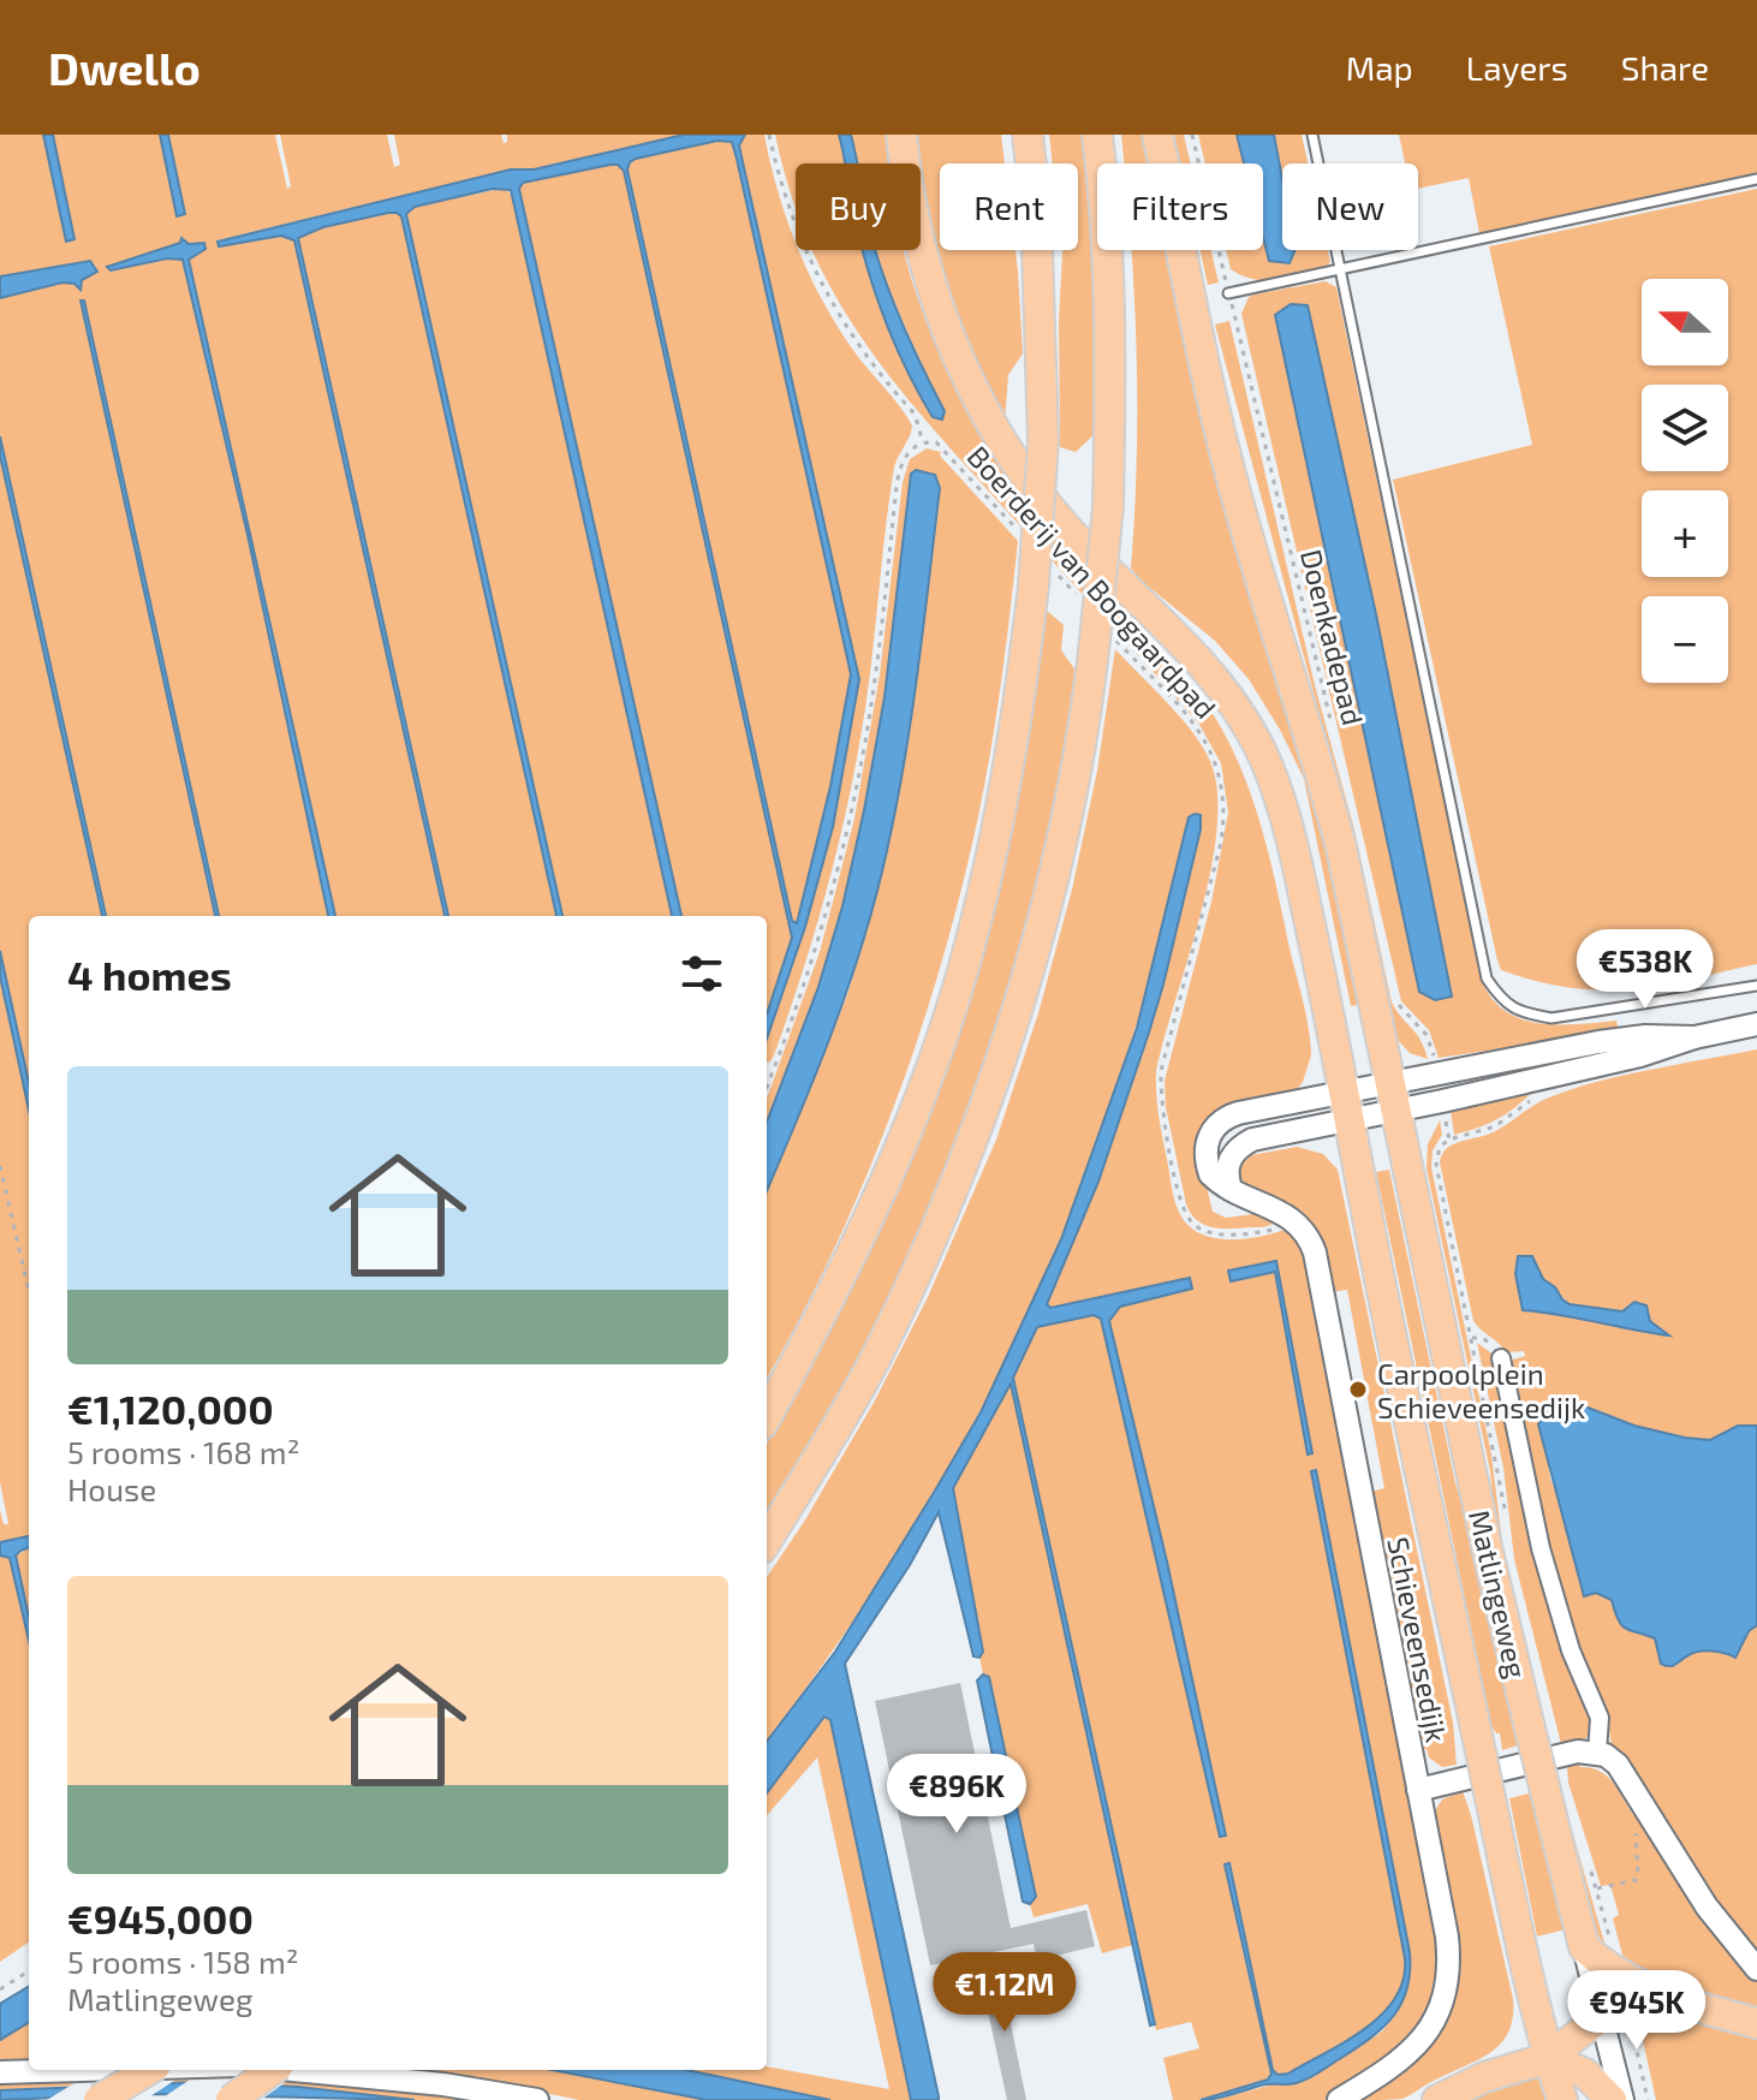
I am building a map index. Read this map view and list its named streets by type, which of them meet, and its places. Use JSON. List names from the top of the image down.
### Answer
{
  "streets": {
    "highway": ["Matlingeweg"],
    "street": ["Schieveensedijk"],
    "path": ["Boerderij van Boogaardpad", "Doenkadepad"]
  },
  "crossings": [
    ["Boerderij van Boogaardpad", "Schieveensedijk"]
  ],
  "places": ["Carpoolplein Schieveensedijk"],
  "north": "left",
  "page": {
    "header": "Dwello",
    "nav": ["Map", "Layers", "Share"],
    "chip": [
      "Buy",
      "Rent",
      "Filters",
      "New"
    ],
    "map_buttons": ["+", "−"],
    "heading": "4 homes",
    "price": [
      "€538K",
      "€896K",
      "€1.12M",
      "€945K"
    ],
    "list": [
      {
        "name": "€1,120,000",
        "note": "5 rooms · 168 m² · House"
      },
      {
        "name": "€945,000",
        "note": "5 rooms · 158 m² · Matlingeweg"
      }
    ]
  }
}
